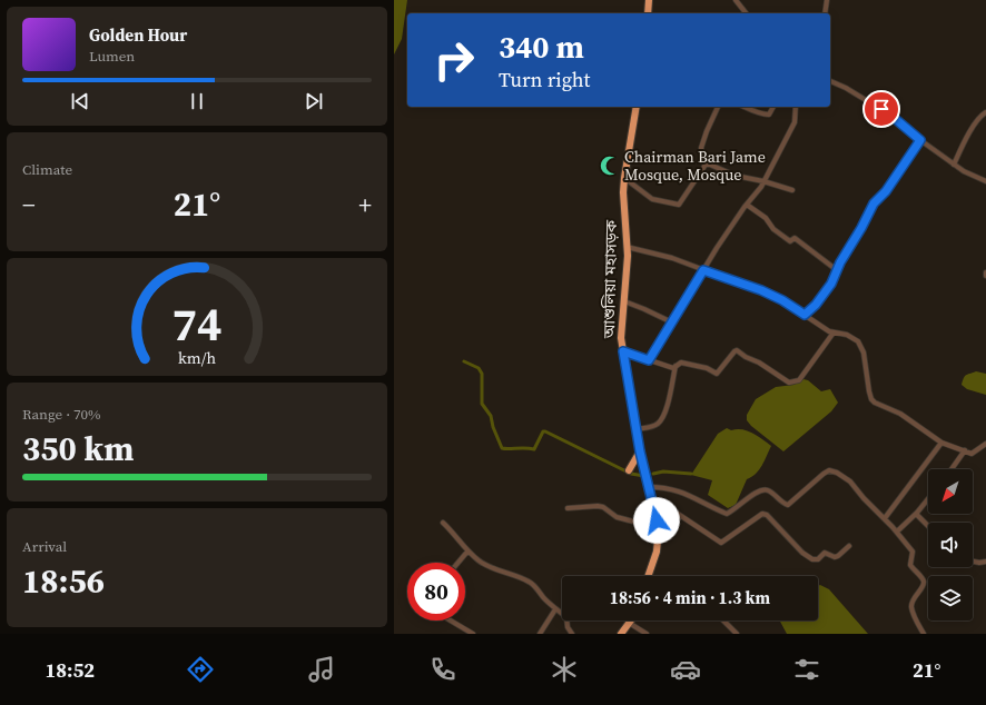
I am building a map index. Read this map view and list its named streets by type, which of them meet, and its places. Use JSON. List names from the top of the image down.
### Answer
{
  "streets": {
    "highway": ["আশুলিয়া মহাসড়ক"]
  },
  "places": {
    "mosque": ["Chairman Bari Jame Mosque, Mosque"]
  },
  "north": "bottom left",
  "page": {
    "turn": ["340 m", "Turn right"],
    "song": ["Golden Hour", "Lumen"],
    "tile": [
      "Climate",
      ["Range · 70%", "350 km"],
      ["Arrival", "18:56"]
    ],
    "heat": ["−", "21°", "+"],
    "limit": "80",
    "trip": "18:56 · 4 min · 1.3 km",
    "tabs": ["18:52", "21°"],
    "gauge": ["74", "km/h"]
  }
}
